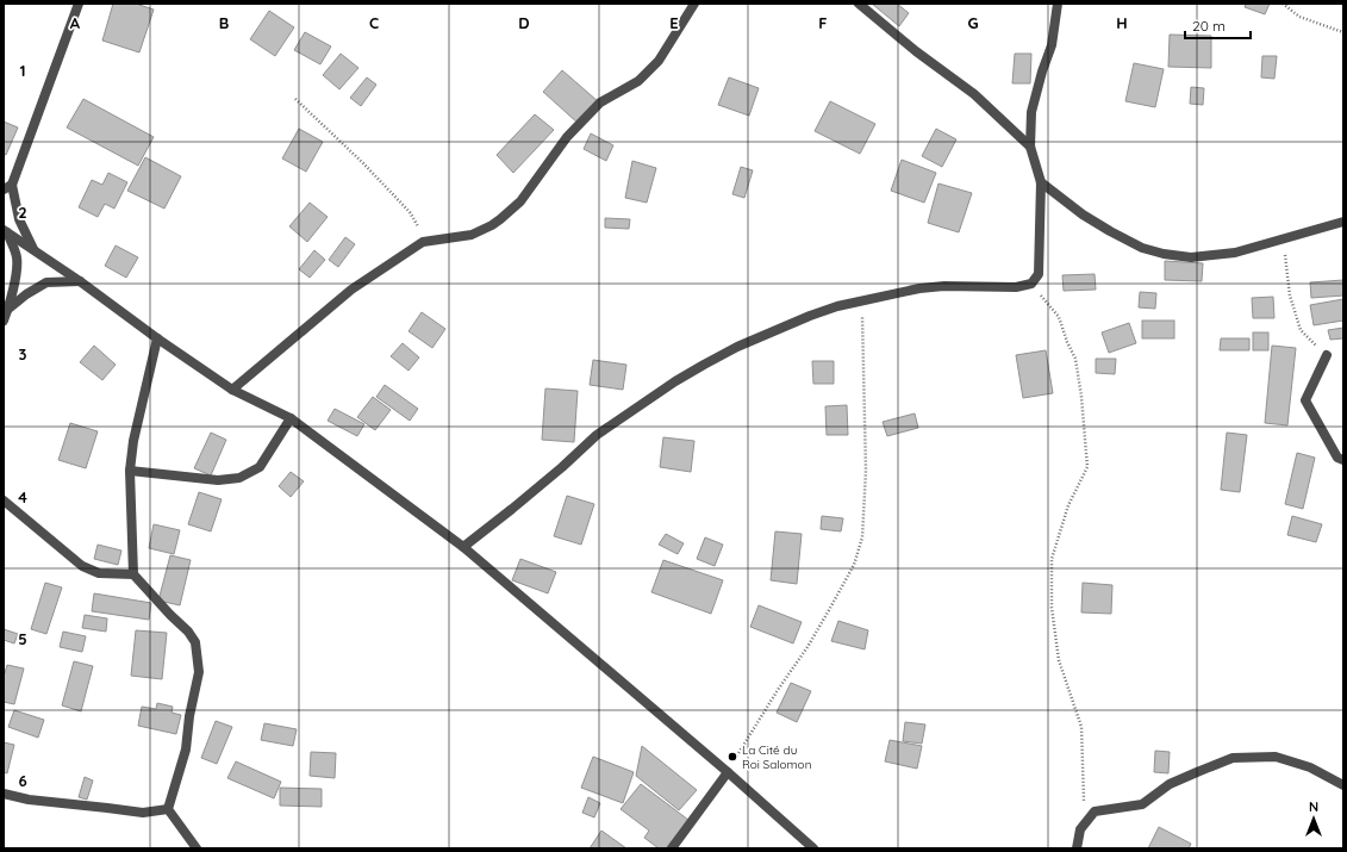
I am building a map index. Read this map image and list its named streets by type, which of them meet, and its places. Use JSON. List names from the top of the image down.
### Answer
{
  "places": ["La Cité du Roi Salomon"],
  "scale_bar": "20 m",
  "north": "top",
  "grid": {
    "columns": [
      "A",
      "B",
      "C",
      "D",
      "E",
      "F",
      "G",
      "H"
    ],
    "rows": [
      "1",
      "2",
      "3",
      "4",
      "5",
      "6"
    ]
  }
}
